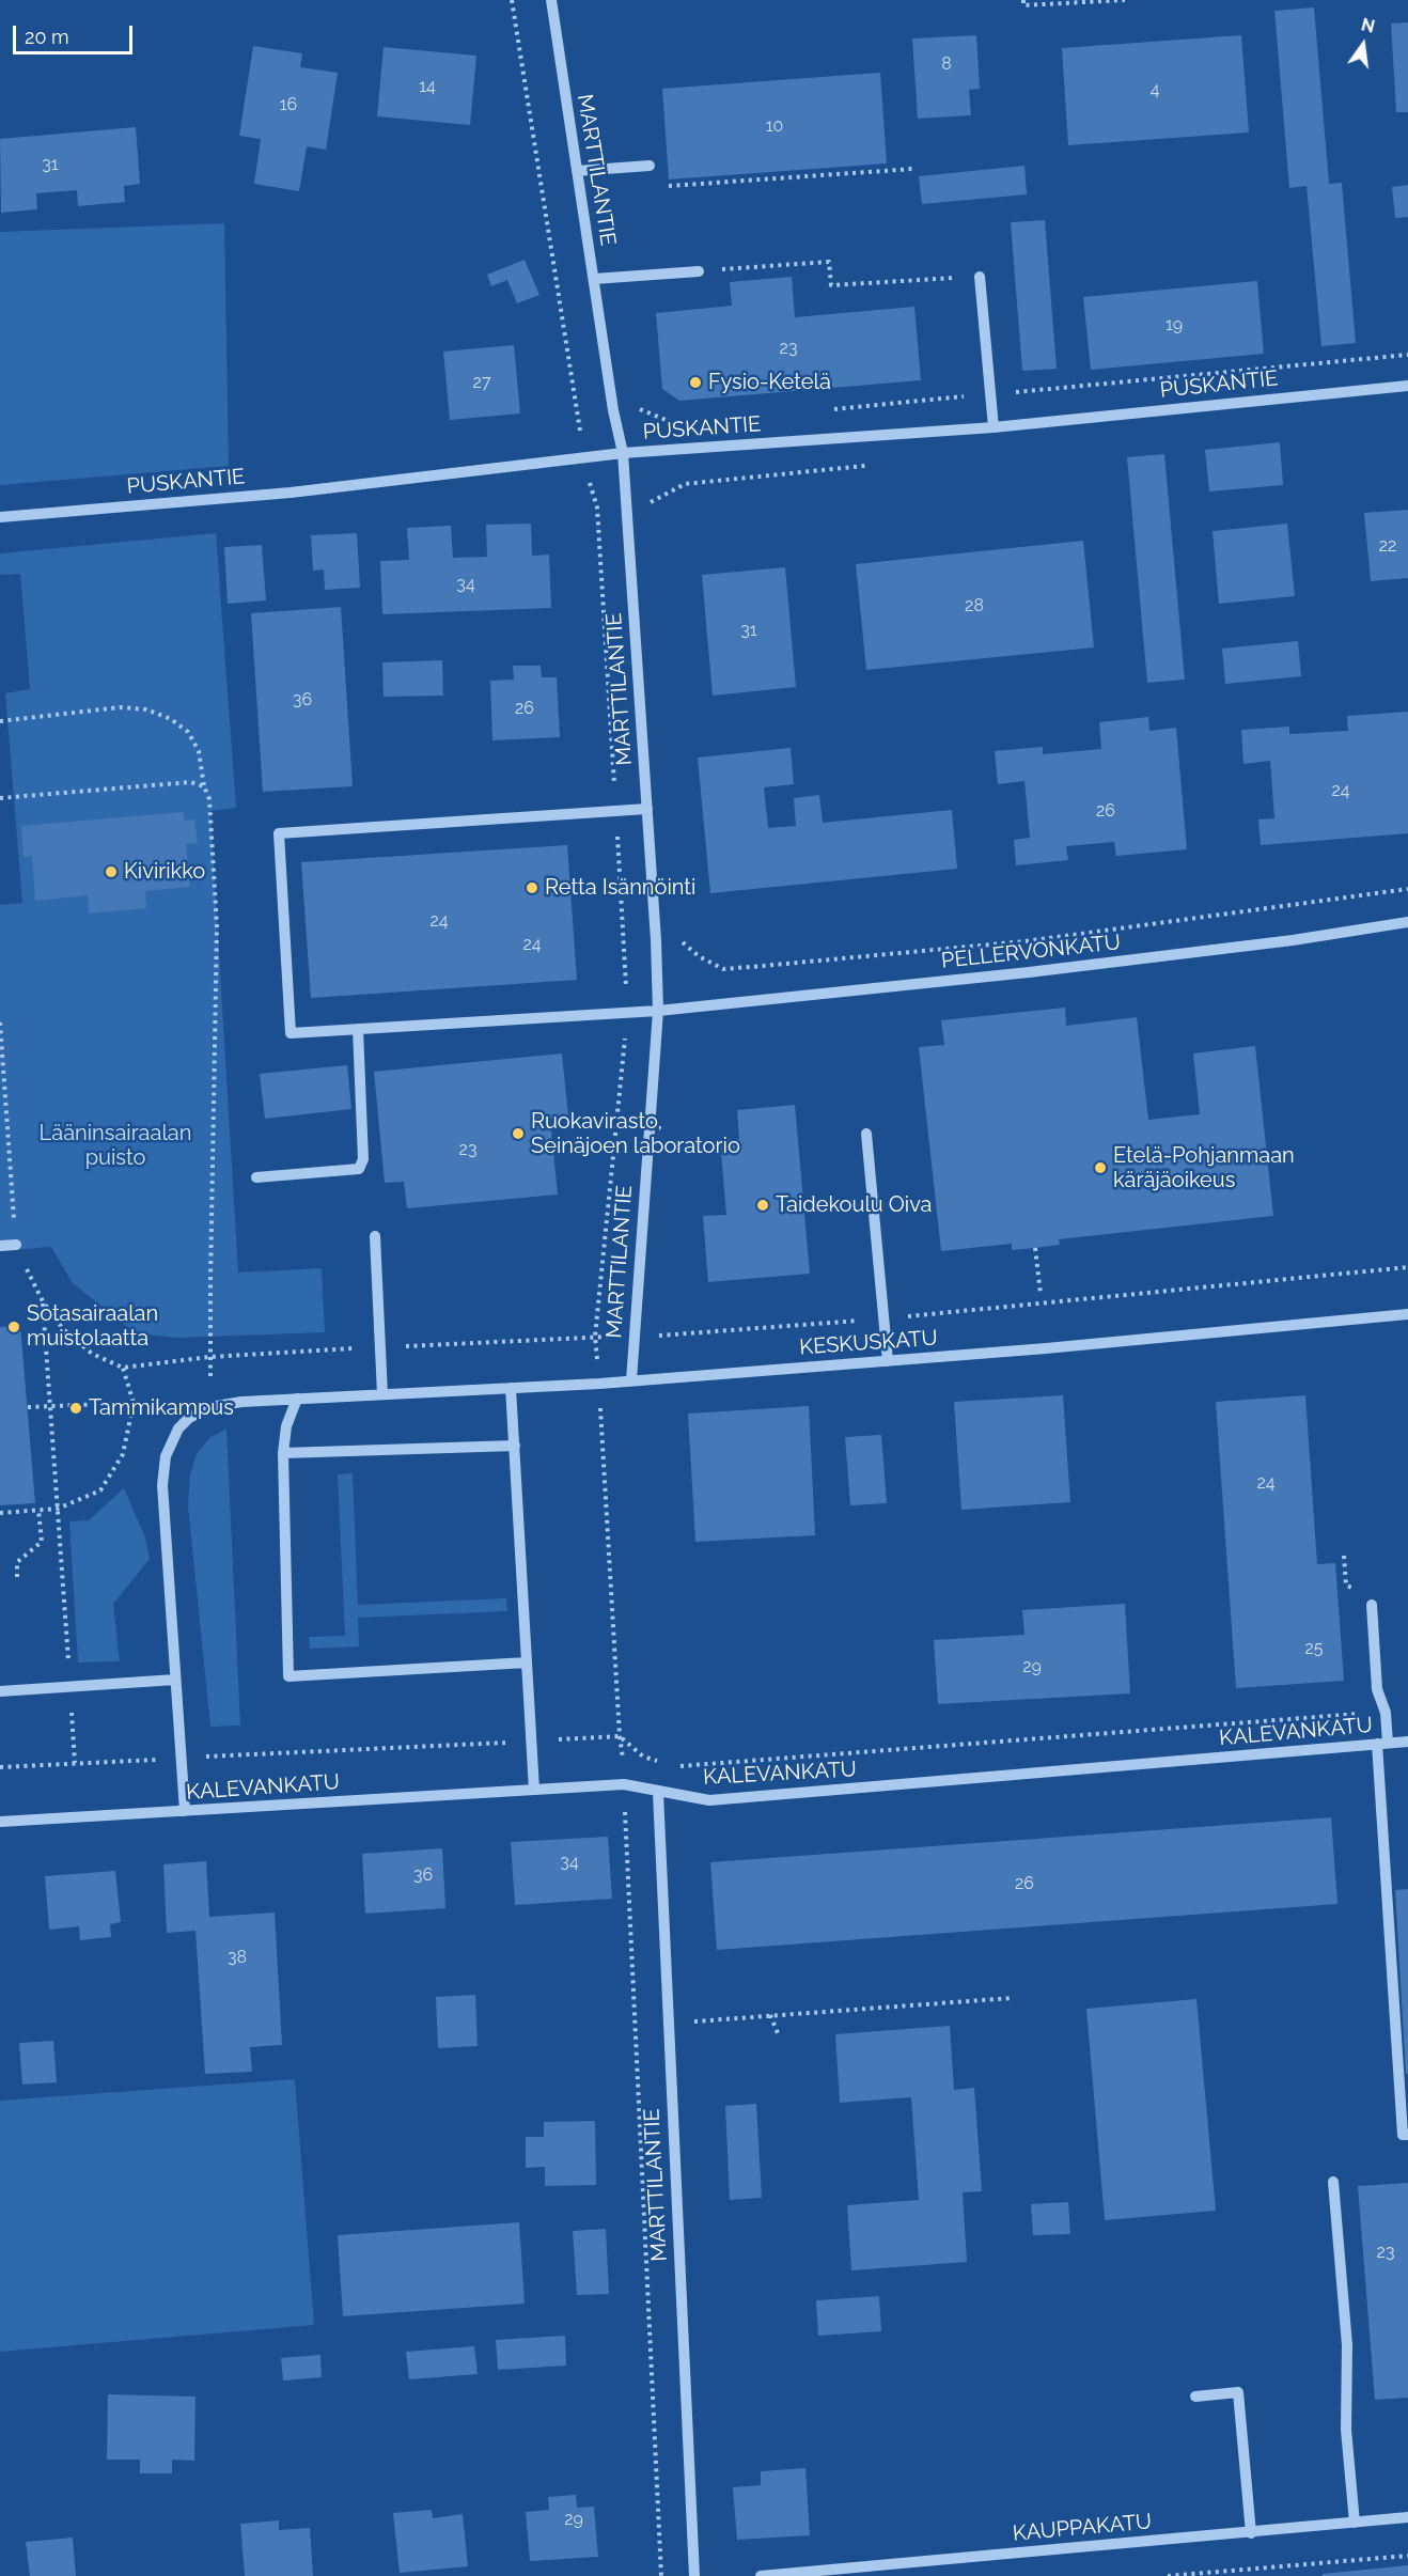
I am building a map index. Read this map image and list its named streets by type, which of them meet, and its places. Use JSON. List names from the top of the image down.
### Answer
{
  "streets": {
    "street": [
      "MARTTILANTIE",
      "PUSKANTIE",
      "PELLERVONKATU",
      "KESKUSKATU",
      "KALEVANKATU",
      "KAUPPAKATU"
    ]
  },
  "crossings": [
    ["MARTTILANTIE", "PUSKANTIE"],
    ["MARTTILANTIE", "PELLERVONKATU"],
    ["MARTTILANTIE", "KESKUSKATU"],
    ["MARTTILANTIE", "KALEVANKATU"],
    ["KESKUSKATU", "KALEVANKATU"]
  ],
  "parks": ["Lääninsairaalan puisto"],
  "places": [
    "Fysio-Ketelä",
    "Kivirikko",
    "Retta Isännöinti",
    "Ruokavirasto, Seinäjoen laboratorio",
    "Etelä-Pohjanmaan käräjäoikeus",
    "Taidekoulu Oiva",
    "Sotasairaalan muistolaatta",
    "Tammikampus"
  ],
  "house_numbers": [
    "8",
    "14",
    "4",
    "16",
    "10",
    "31",
    "19",
    "23",
    "27",
    "22",
    "34",
    "28",
    "31",
    "36",
    "26",
    "24",
    "26",
    "24",
    "24",
    "23",
    "24",
    "25",
    "29",
    "34",
    "36",
    "26",
    "38",
    "23",
    "29"
  ],
  "scale_bar": "20 m",
  "north": "top"
}
